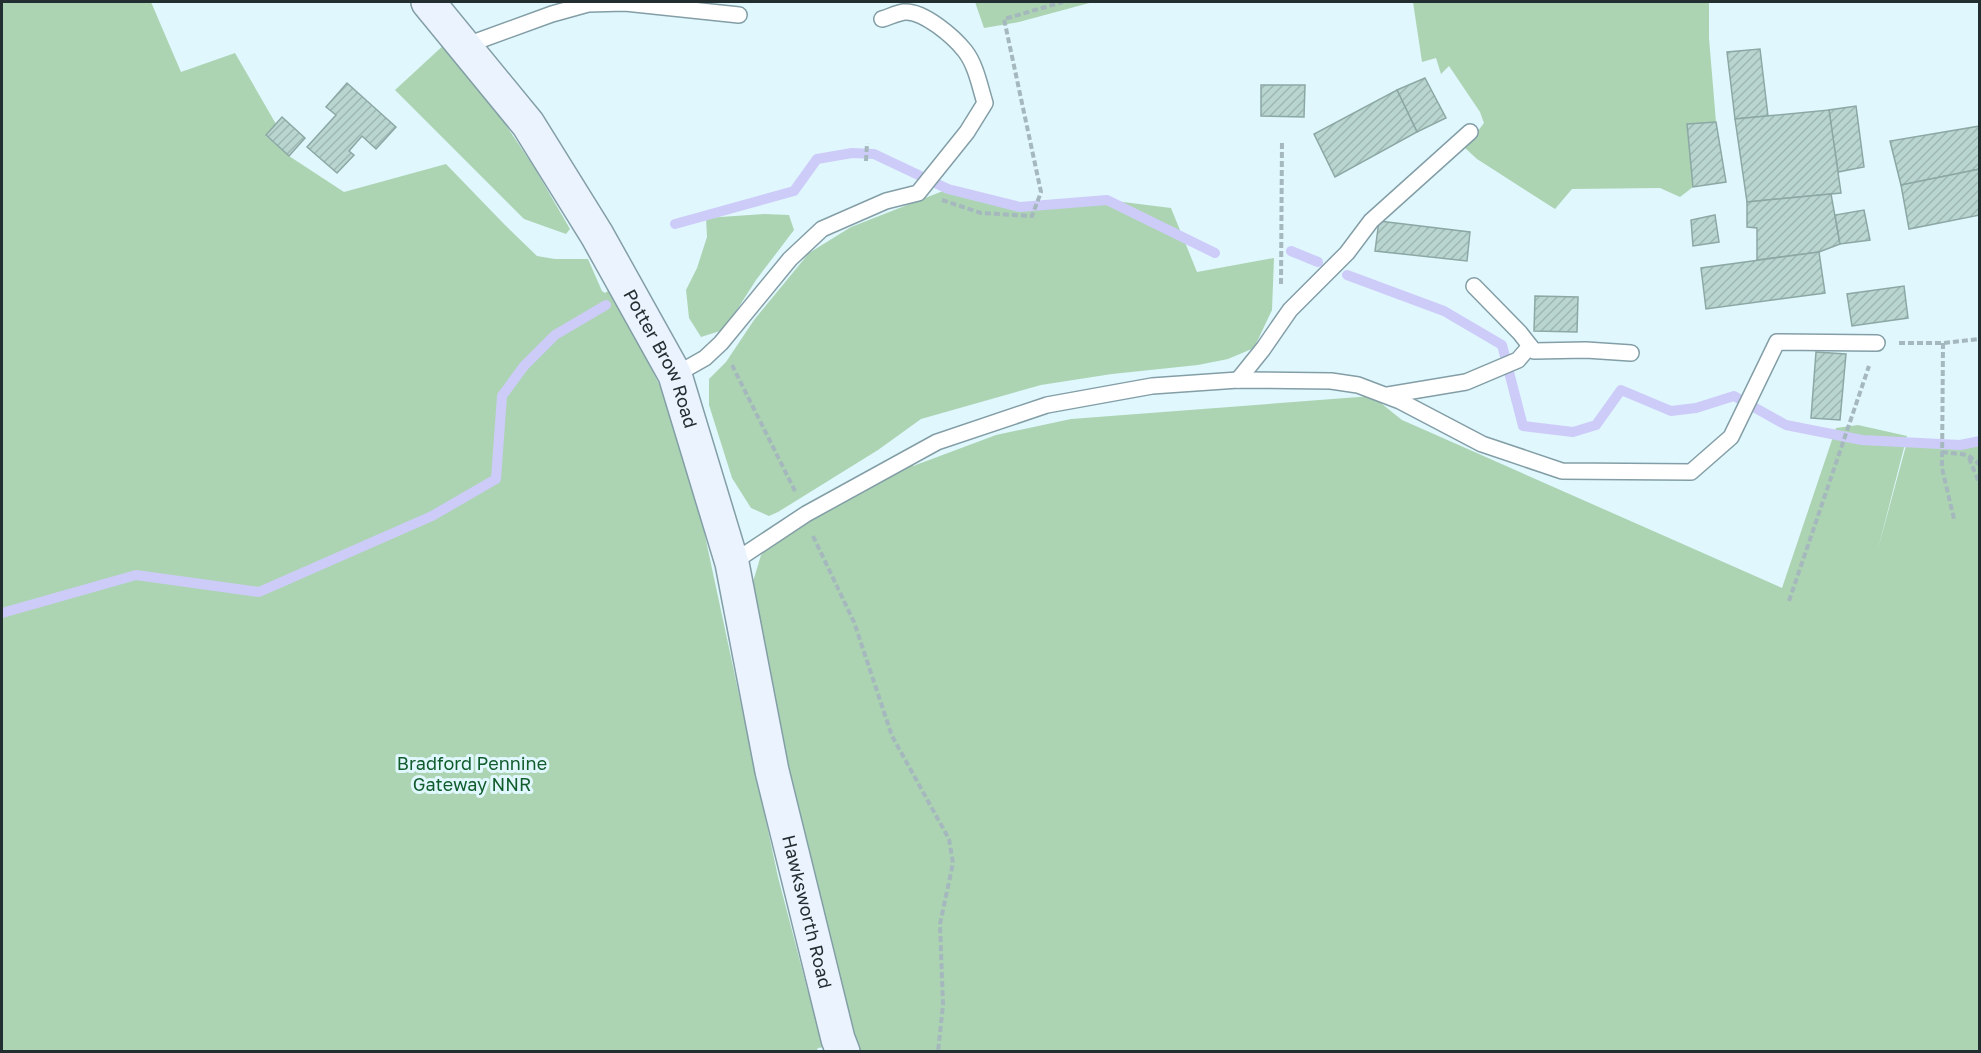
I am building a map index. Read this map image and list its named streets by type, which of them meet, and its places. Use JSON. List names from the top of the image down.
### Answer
{
  "streets": {
    "street": ["Potter Brow Road", "Hawksworth Road"]
  },
  "crossings": [
    ["Potter Brow Road", "Hawksworth Road"]
  ],
  "parks": ["Bradford Pennine Gateway NNR"]
}
